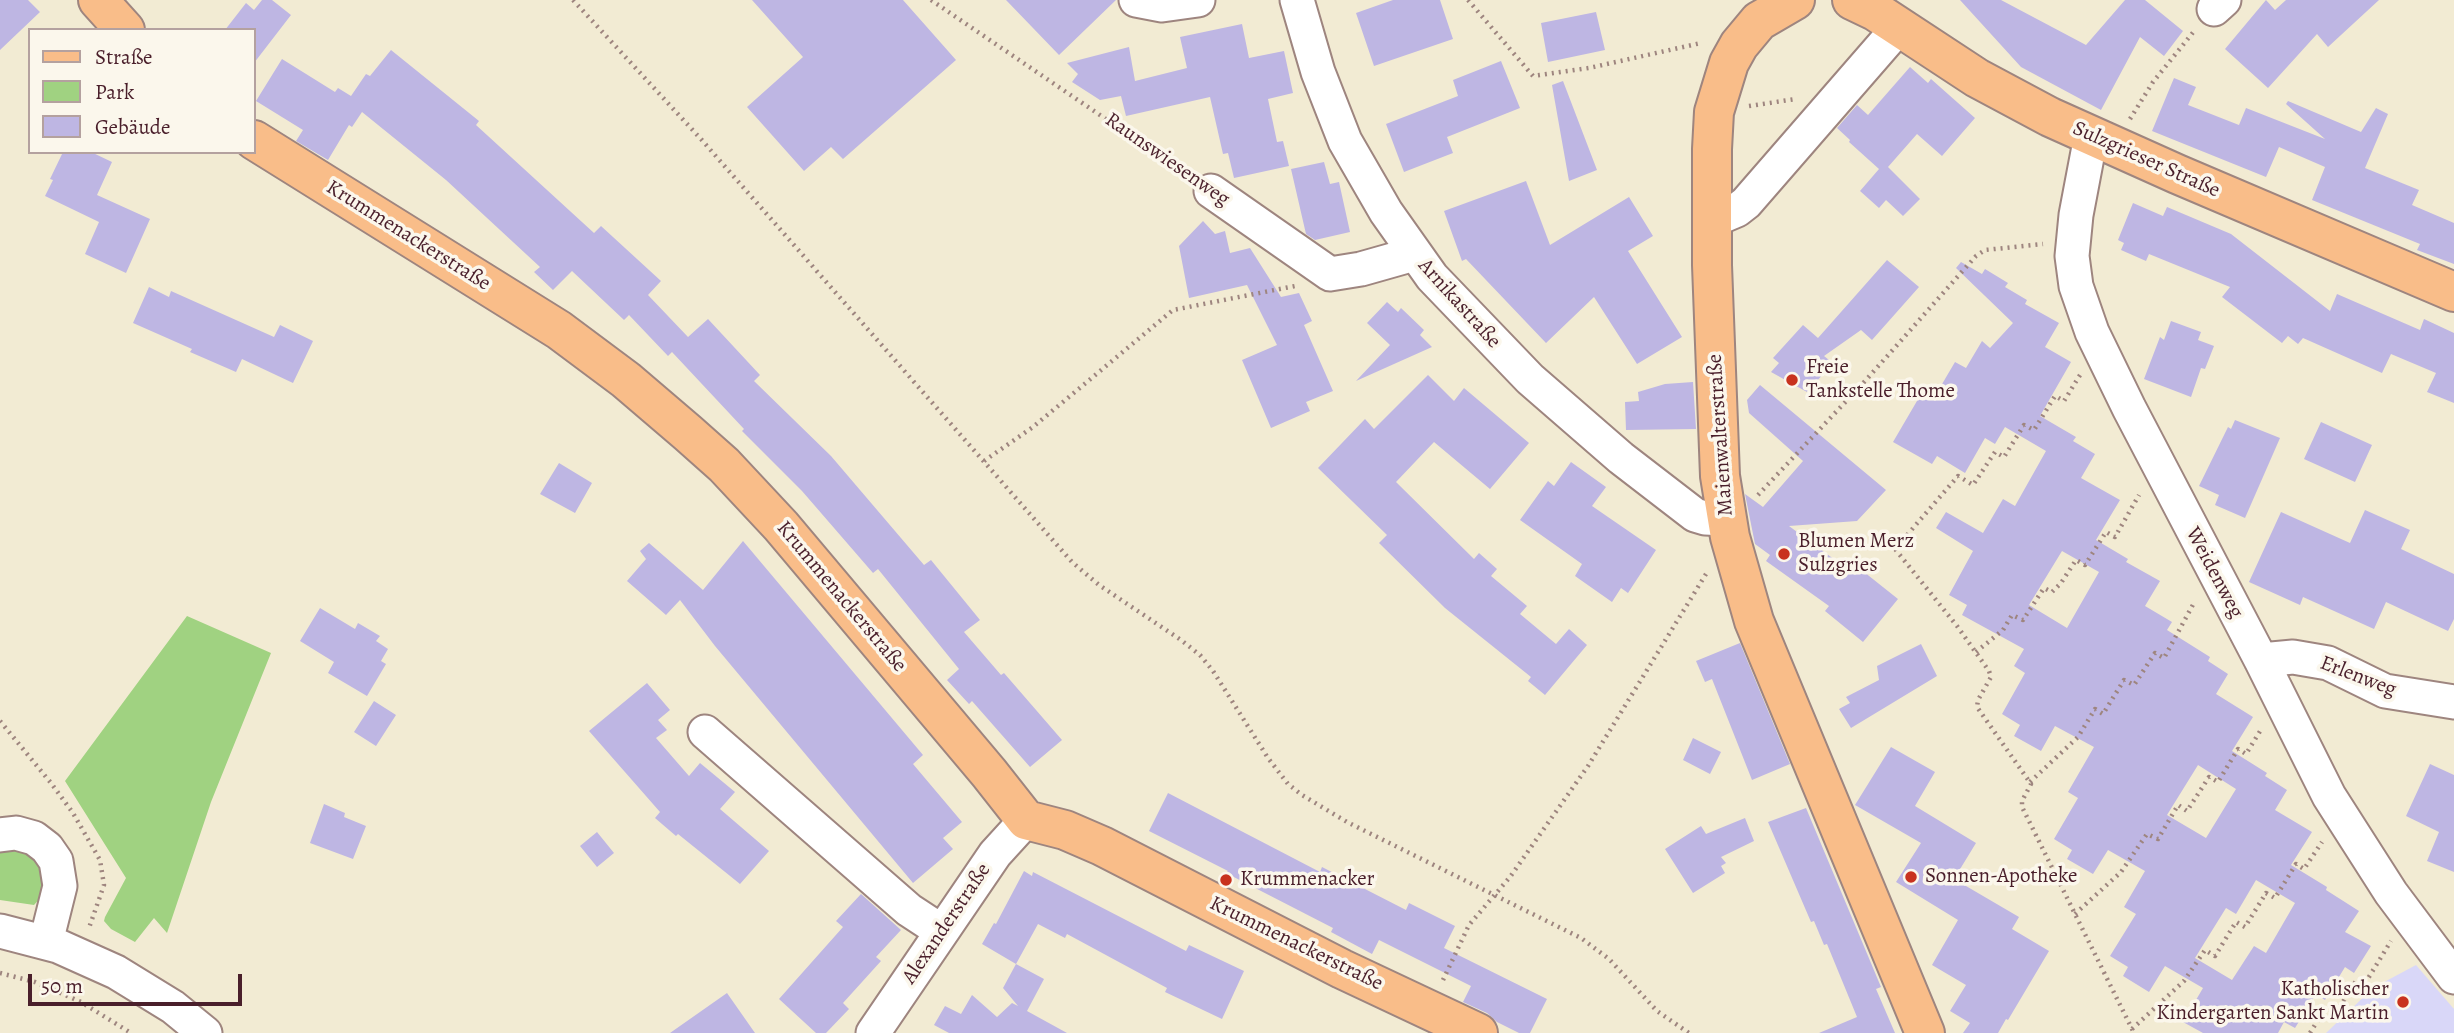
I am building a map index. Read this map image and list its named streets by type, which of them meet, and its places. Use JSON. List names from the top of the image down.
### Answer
{
  "streets": {
    "main road": ["Sulzgrieser Straße", "Krummenackerstraße", "Maienwalterstraße"],
    "street": [
      "Raunswiesenweg",
      "Arnikastraße",
      "Weidenweg",
      "Erlenweg",
      "Alexanderstraße"
    ]
  },
  "crossings": [
    ["Sulzgrieser Straße", "Weidenweg"],
    ["Krummenackerstraße", "Alexanderstraße"],
    ["Arnikastraße", "Maienwalterstraße"],
    ["Weidenweg", "Erlenweg"]
  ],
  "places": [
    "Freie Tankstelle Thome",
    "Blumen Merz Sulzgries",
    "Sonnen-Apotheke",
    "Krummenacker",
    "Katholischer Kindergarten Sankt Martin"
  ],
  "legend": ["Straße", "Park", "Gebäude"],
  "scale_bar": "50 m"
}
